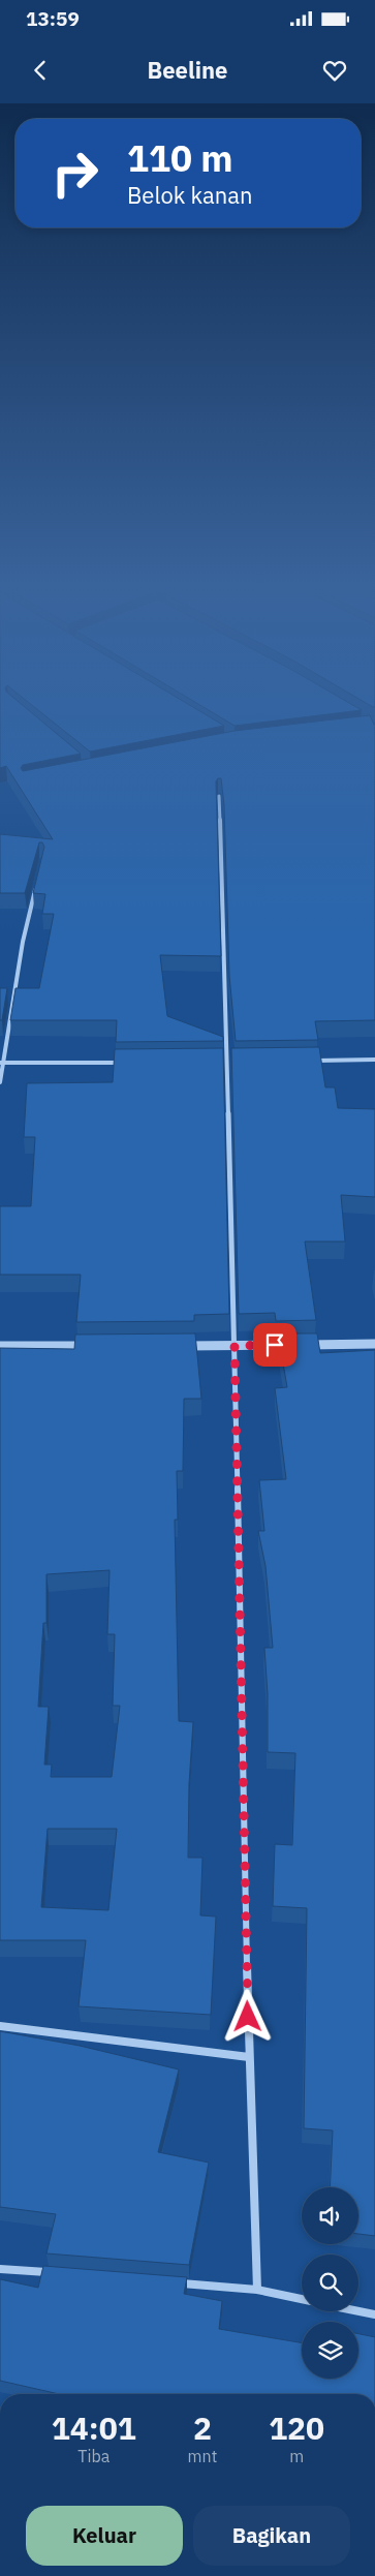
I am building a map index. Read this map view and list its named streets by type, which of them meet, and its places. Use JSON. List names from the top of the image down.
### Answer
{
  "page": {
    "status": "13:59",
    "header": "Beeline",
    "turn": ["110 m", "Belok kanan"],
    "eta": [
      "14:01",
      "Tiba",
      "2",
      "mnt",
      "120",
      "m"
    ],
    "buttons": ["Keluar", "Bagikan"]
  }
}
